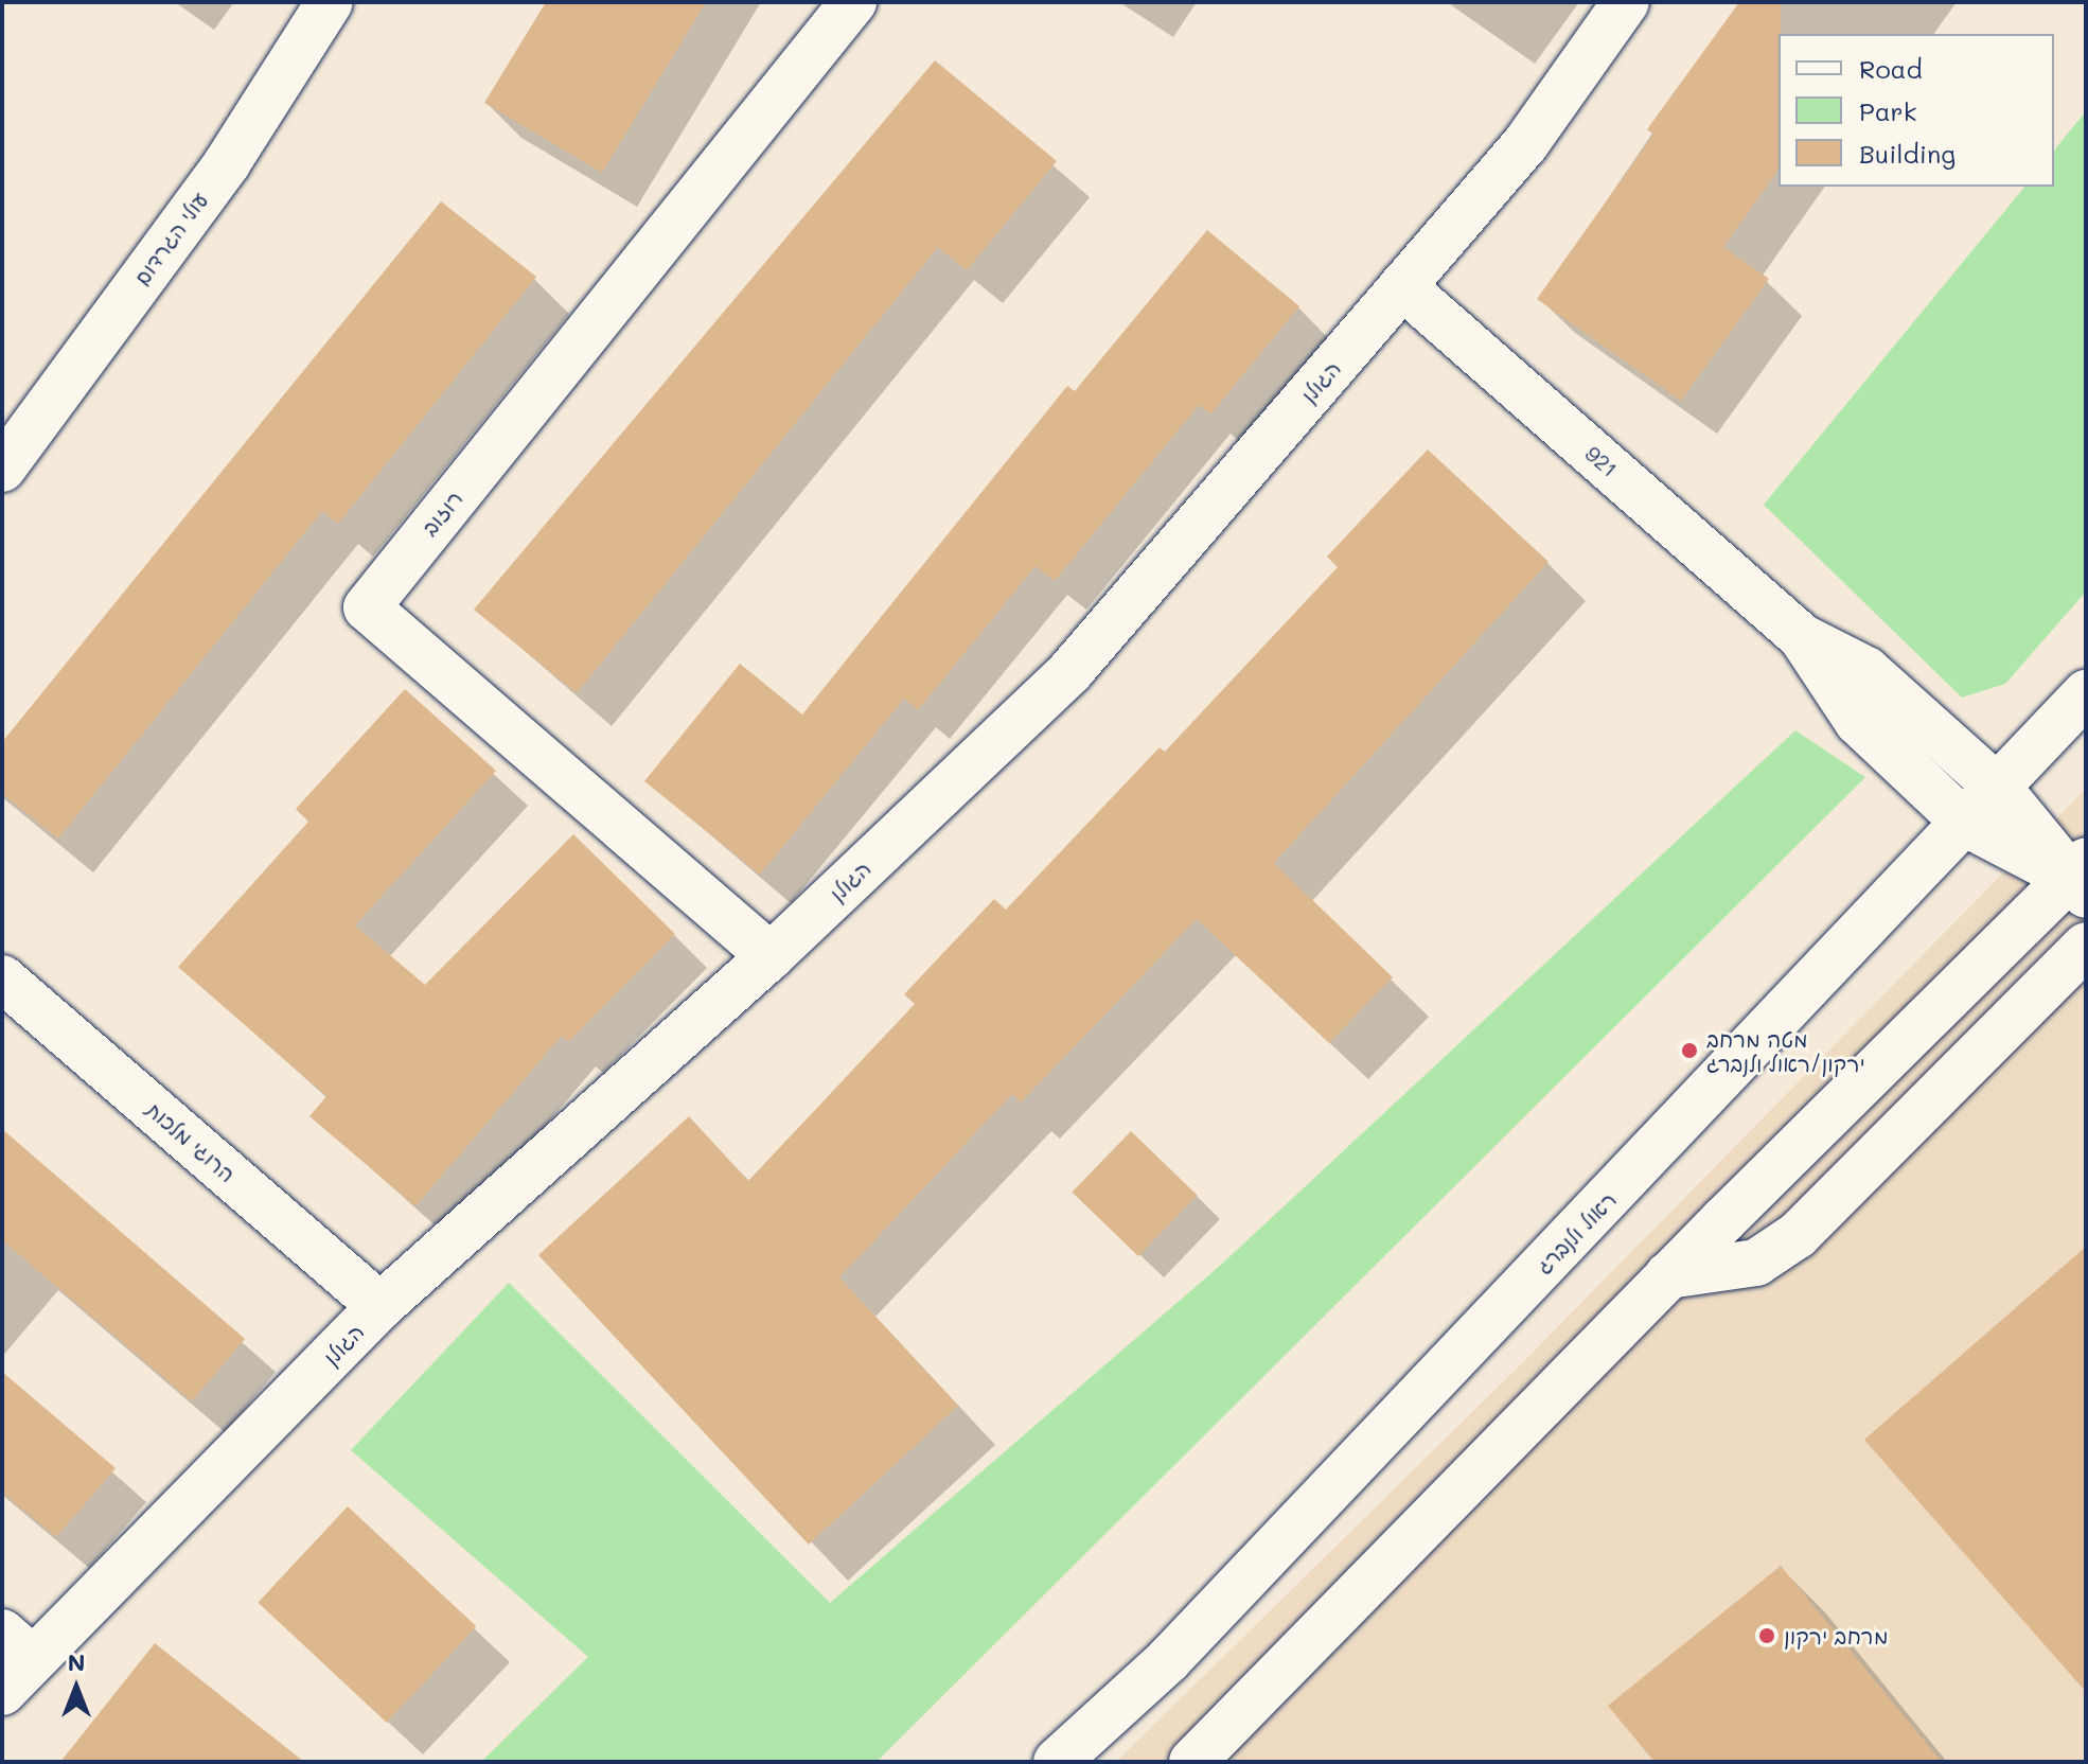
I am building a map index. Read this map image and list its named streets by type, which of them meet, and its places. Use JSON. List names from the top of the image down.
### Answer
{
  "streets": {
    "street": [
      "עולי הגרדום",
      "הגולן",
      "921",
      "רוזוב",
      "הרוגי מלכות",
      "ראול ולנברג"
    ]
  },
  "crossings": [
    ["הגולן", "921"],
    ["הגולן", "רוזוב"],
    ["הגולן", "הרוגי מלכות"],
    ["921", "ראול ולנברג"]
  ],
  "places": ["מטה מרחב ירקון/ראול ולנברג", "מרחב ירקון"],
  "legend": ["Road", "Park", "Building"],
  "north": "top"
}
